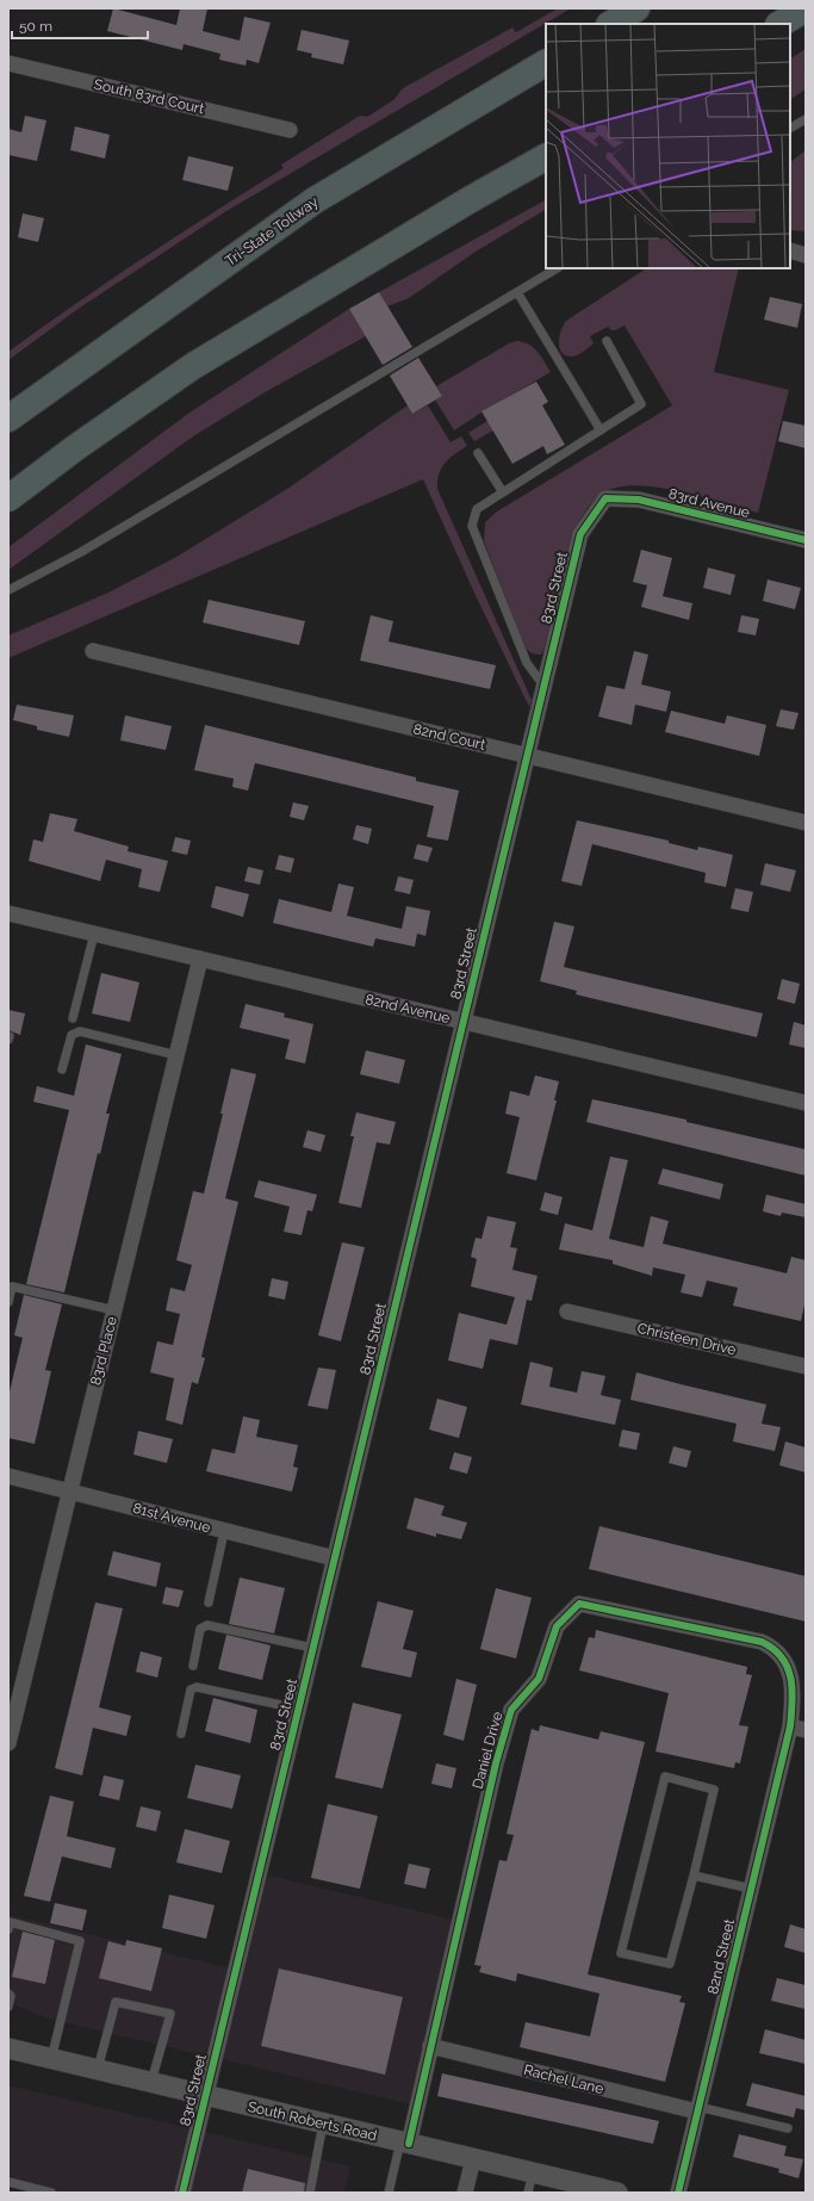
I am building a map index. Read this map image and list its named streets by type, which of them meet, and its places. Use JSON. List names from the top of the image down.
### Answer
{
  "streets": {
    "highway": ["Tri-State Tollway"],
    "street": [
      "South 83rd Court",
      "83rd Avenue",
      "83rd Street",
      "82nd Court",
      "82nd Avenue",
      "Christeen Drive",
      "83rd Place",
      "81st Avenue",
      "Daniel Drive",
      "82nd Street",
      "Rachel Lane",
      "South Roberts Road"
    ]
  },
  "crossings": [
    ["83rd Avenue", "83rd Street"],
    ["83rd Street", "82nd Court"],
    ["83rd Street", "82nd Avenue"],
    ["83rd Street", "81st Avenue"],
    ["83rd Street", "South Roberts Road"],
    ["82nd Avenue", "83rd Place"],
    ["83rd Place", "81st Avenue"],
    ["Daniel Drive", "82nd Street"],
    ["Daniel Drive", "Rachel Lane"],
    ["Daniel Drive", "South Roberts Road"],
    ["82nd Street", "Rachel Lane"]
  ],
  "scale_bar": "50 m"
}
